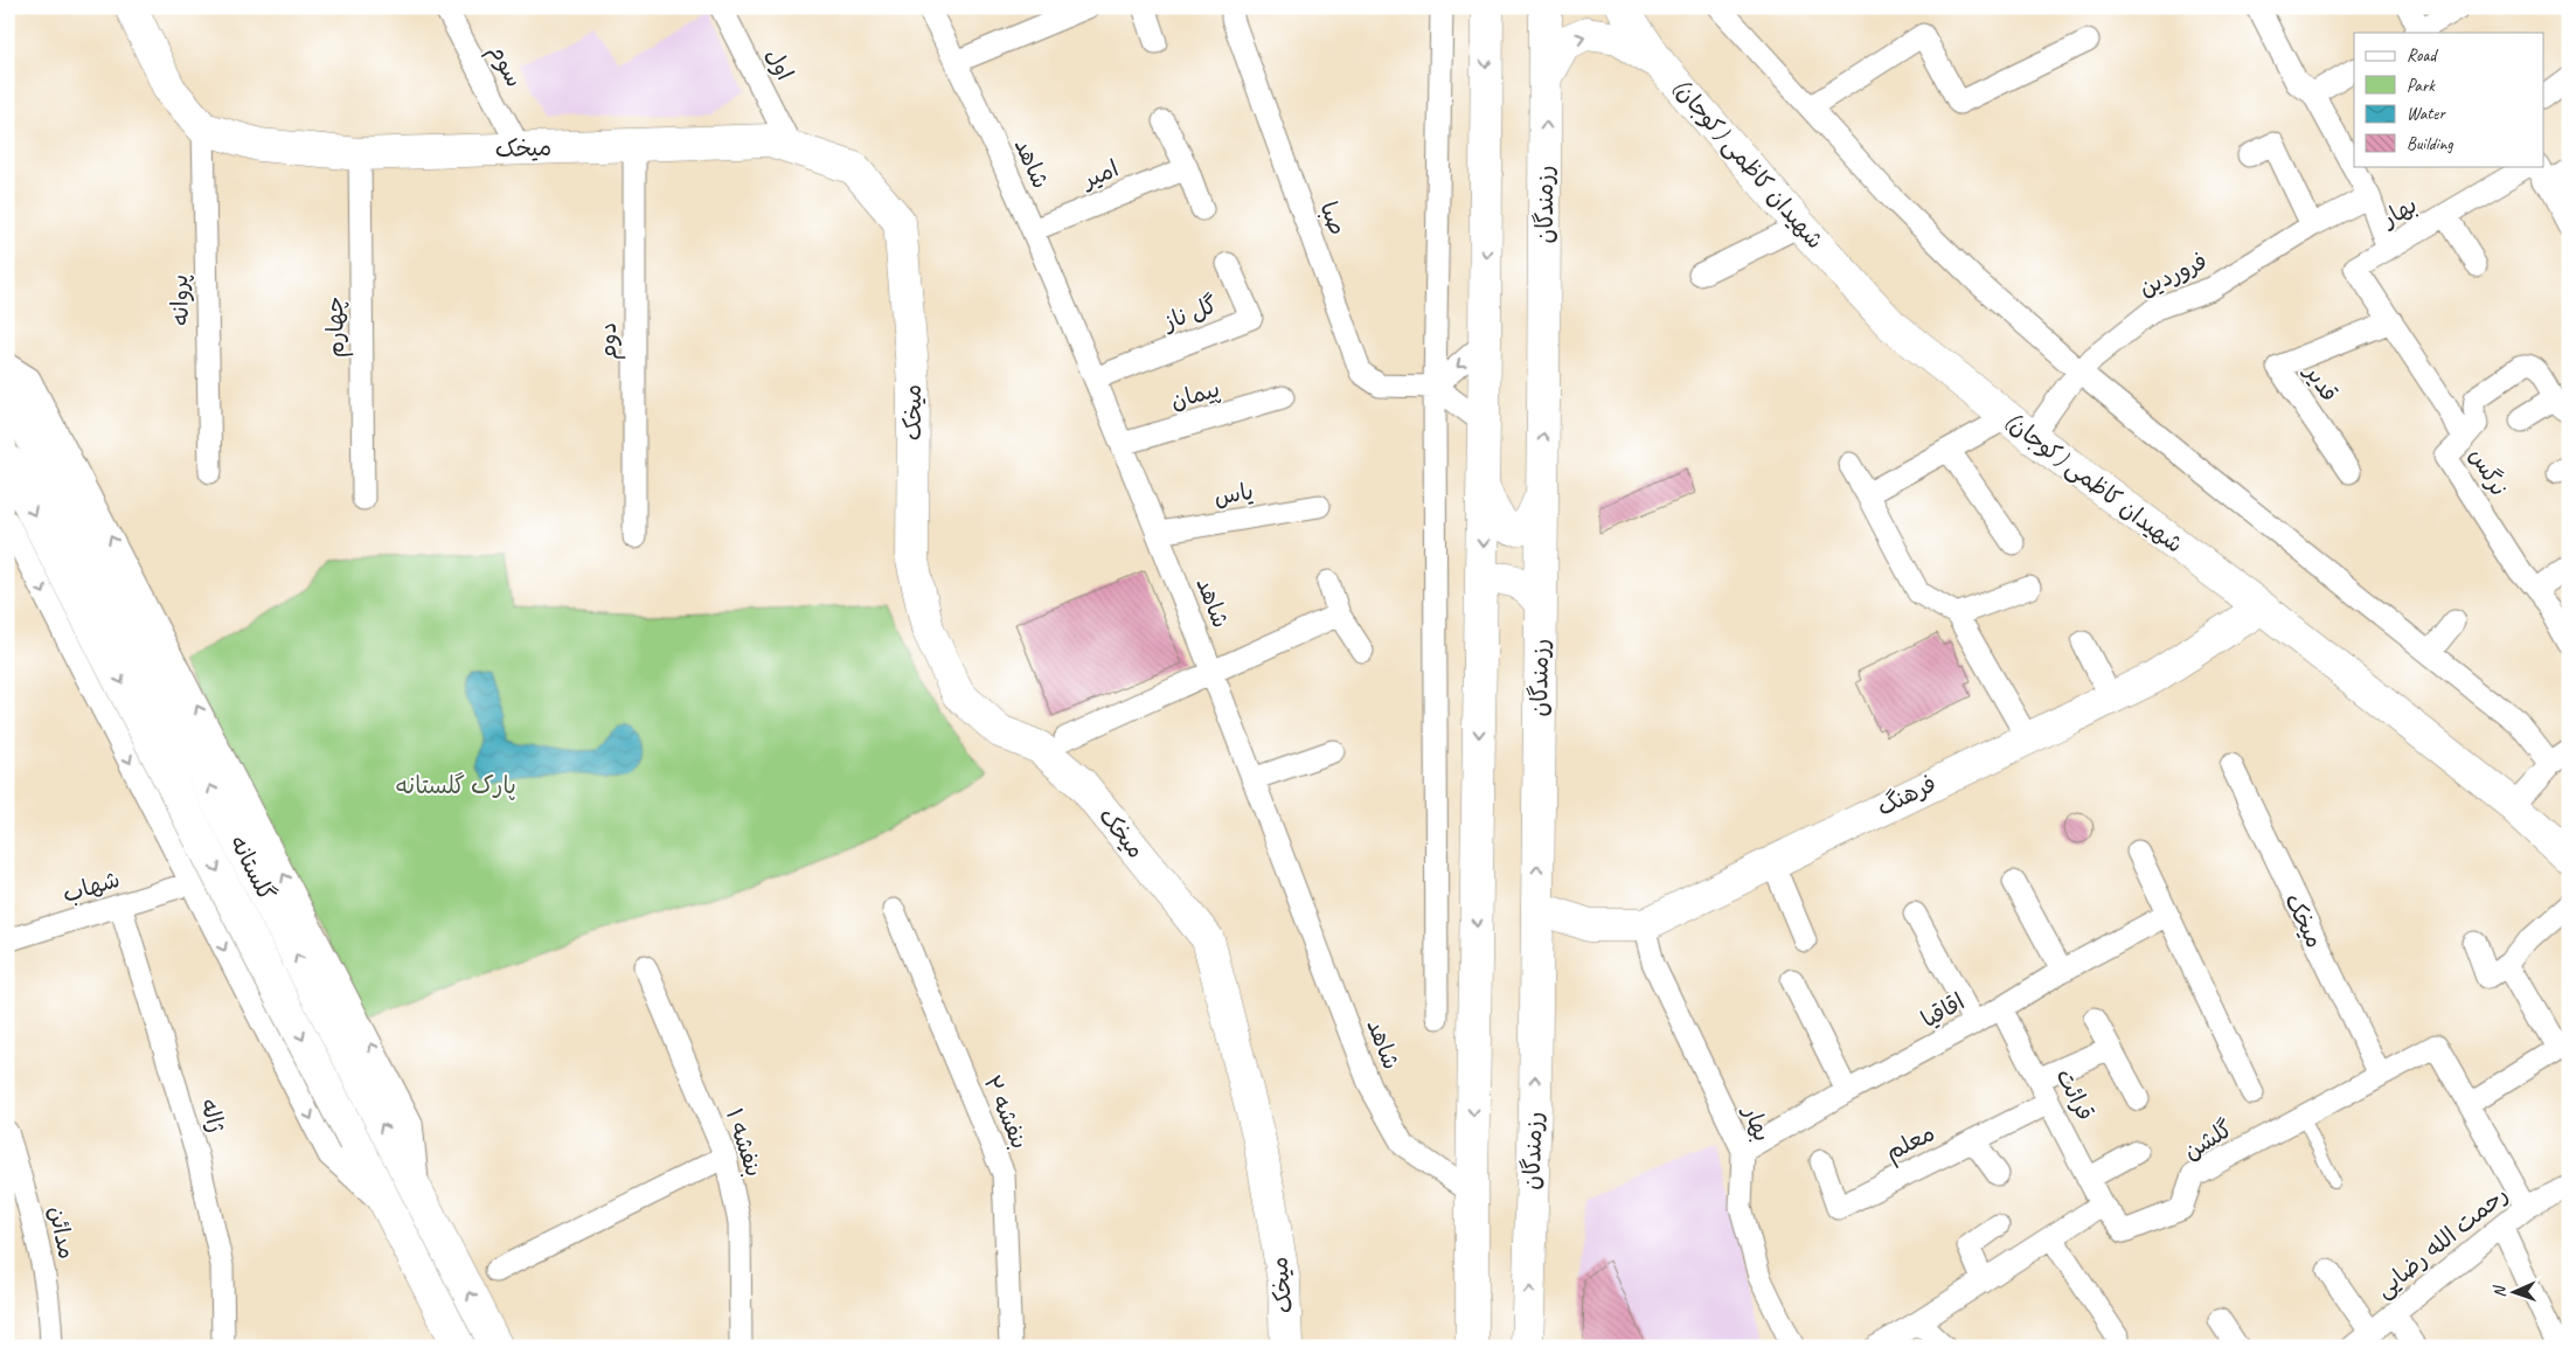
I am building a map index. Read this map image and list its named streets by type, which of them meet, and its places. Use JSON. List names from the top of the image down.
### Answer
{
  "streets": {
    "main road": [
      "میخک",
      "شهیدان کاظمی (کوجان)",
      "رزمندگان",
      "فرهنگ",
      "گلستانه"
    ],
    "street": [
      "اول",
      "سوم",
      "شاهد",
      "امیر",
      "بهار",
      "صبا",
      "فروردین",
      "پروانه",
      "گل ناز",
      "چهارم",
      "دوم",
      "قدیر",
      "پیمان",
      "نرگس",
      "یاس",
      "شهاب",
      "اقاقیا",
      "قرائت",
      "بنفشه ۲",
      "ژاله",
      "گلشن",
      "بنفشه ۱",
      "معلم",
      "مدائن",
      "رحمت الله رضایی"
    ]
  },
  "crossings": [
    ["اول", "میخک"],
    ["سوم", "میخک"],
    ["میخک", "پروانه"],
    ["میخک", "چهارم"],
    ["میخک", "دوم"],
    ["میخک", "گلشن"],
    ["شاهد", "امیر"],
    ["شاهد", "گل ناز"],
    ["شاهد", "پیمان"],
    ["شاهد", "یاس"],
    ["شهیدان کاظمی (کوجان)", "فروردین"],
    ["شهیدان کاظمی (کوجان)", "فرهنگ"],
    ["رزمندگان", "فرهنگ"],
    ["بهار", "نرگس"],
    ["بهار", "فرهنگ"],
    ["بهار", "اقاقیا"],
    ["قدیر", "نرگس"],
    ["شهاب", "ژاله"],
    ["اقاقیا", "قرائت"],
    ["قرائت", "گلشن"],
    ["قرائت", "معلم"]
  ],
  "parks": ["پارک گلستانه"],
  "legend": [
    "Road",
    "Park",
    "Water",
    "Building"
  ],
  "north": "left"
}
